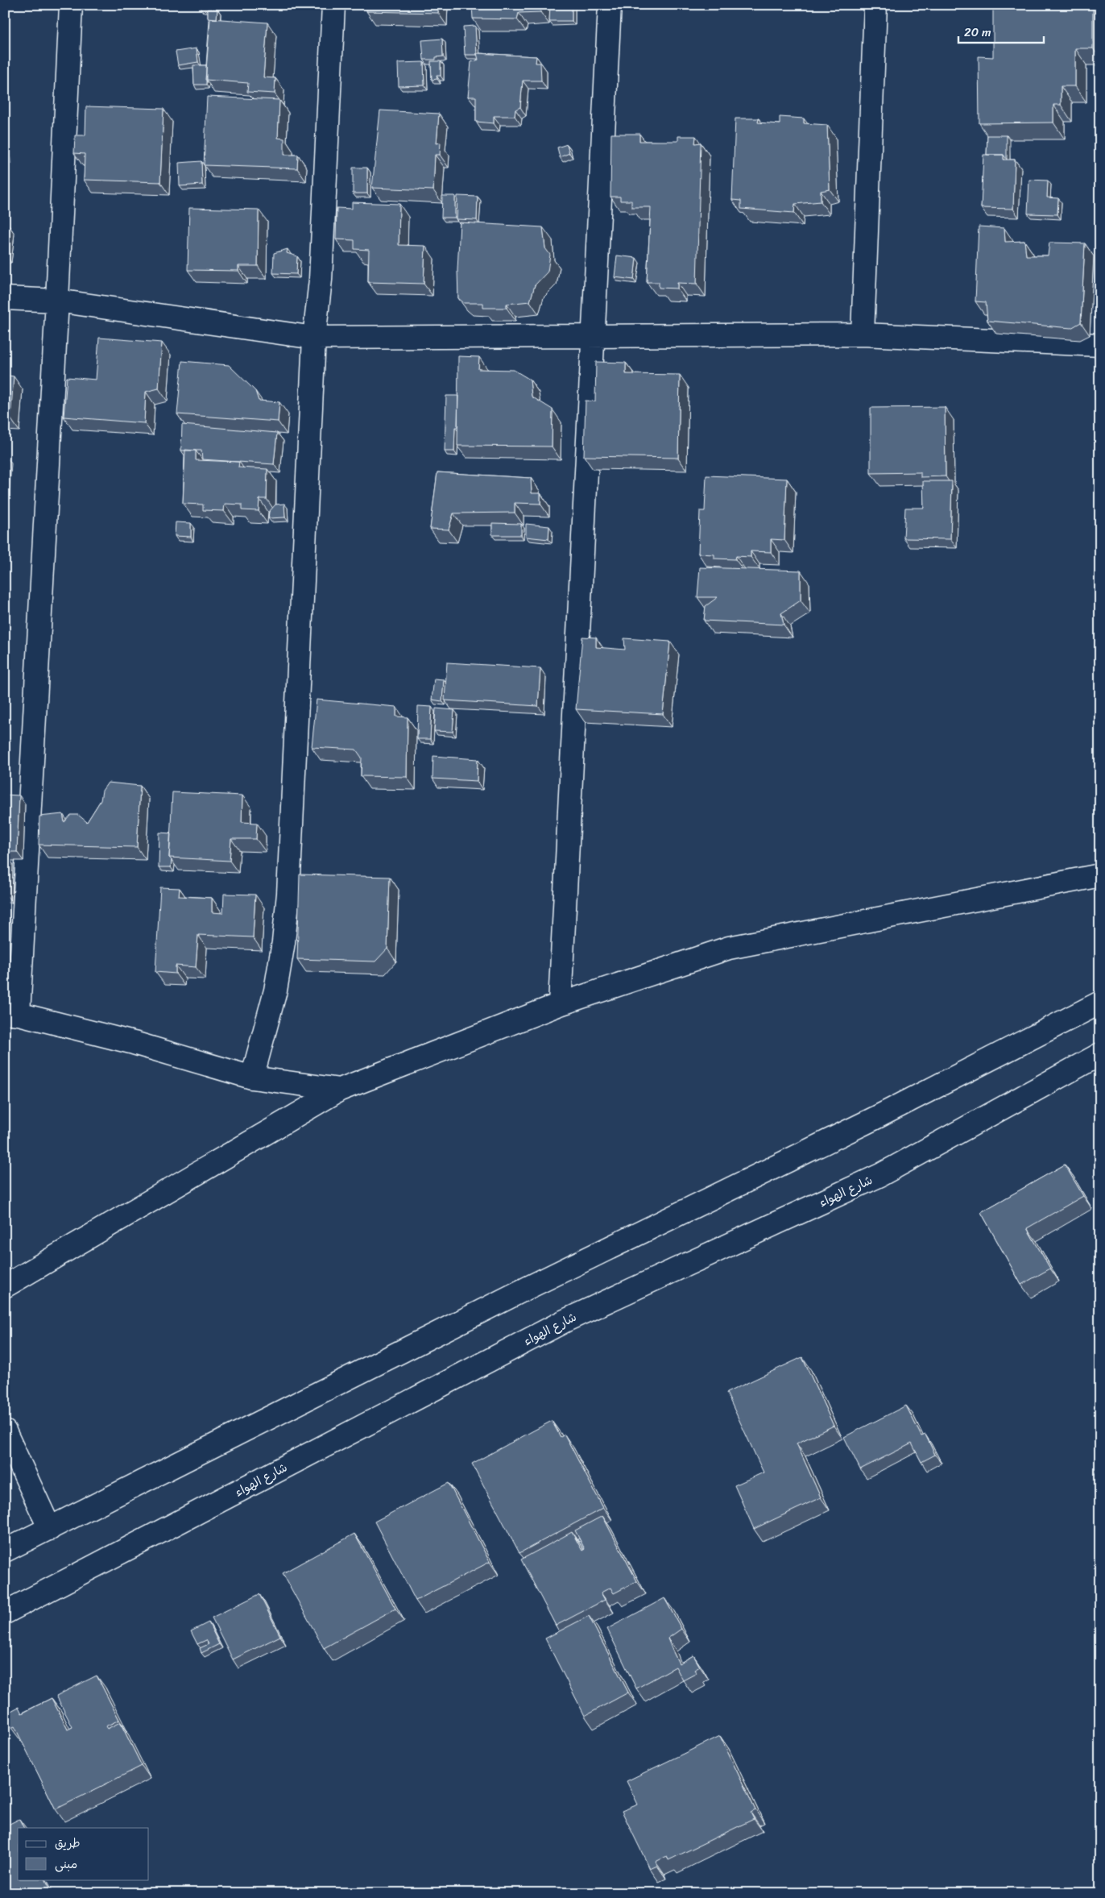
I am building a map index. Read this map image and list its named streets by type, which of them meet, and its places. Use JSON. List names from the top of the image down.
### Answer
{
  "streets": {
    "street": ["شارع الهواء"]
  },
  "legend": ["طريق", "مبنى"],
  "scale_bar": "20 m"
}
